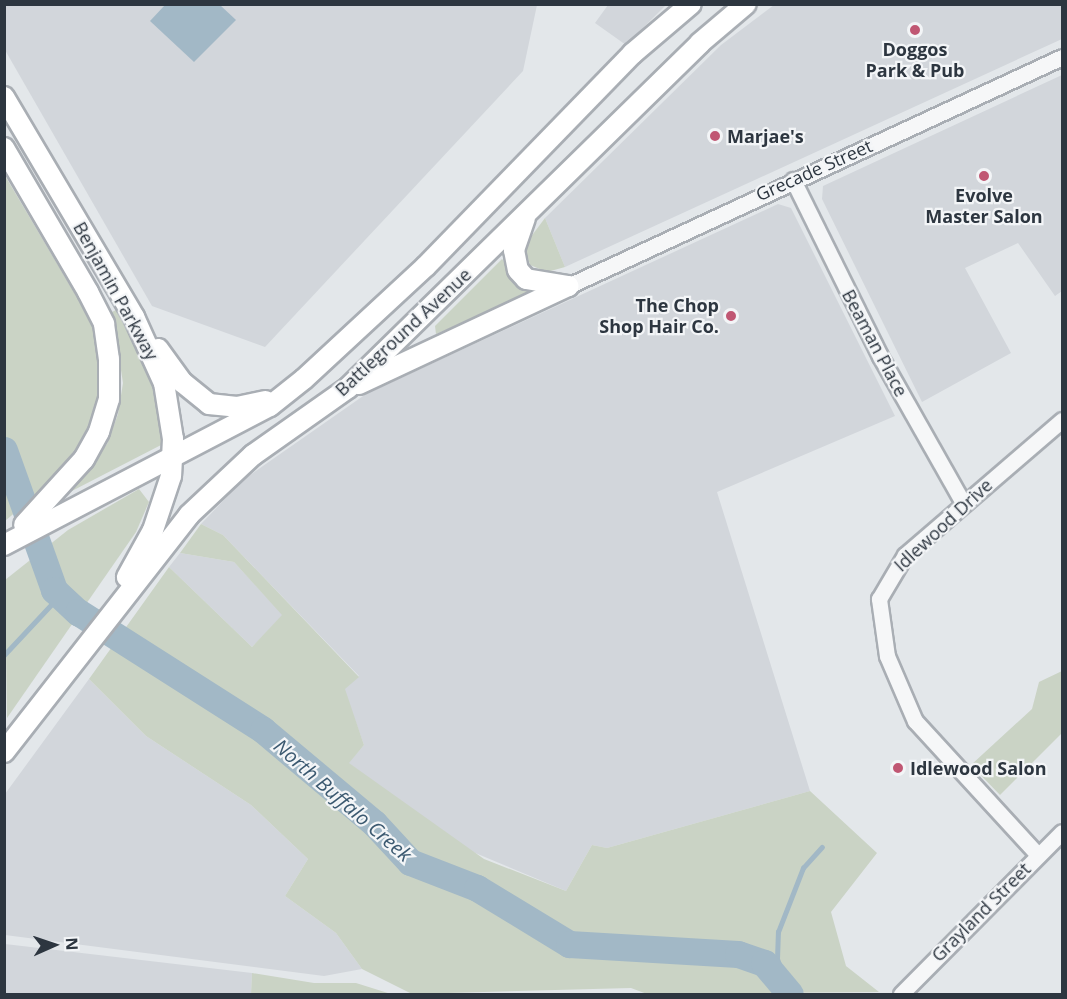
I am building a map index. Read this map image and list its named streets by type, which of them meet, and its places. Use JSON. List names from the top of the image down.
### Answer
{
  "streets": {
    "main road": ["Benjamin Parkway", "Battleground Avenue"],
    "street": [
      "Grecade Street",
      "Beaman Place",
      "Idlewood Drive",
      "Grayland Street"
    ]
  },
  "crossings": [
    ["Grecade Street", "Beaman Place"],
    ["Benjamin Parkway", "Battleground Avenue"],
    ["Beaman Place", "Idlewood Drive"],
    ["Idlewood Drive", "Grayland Street"]
  ],
  "water": ["North Buffalo Creek"],
  "places": [
    "Doggos Park & Pub",
    "Marjae's",
    "Evolve Master Salon",
    "The Chop Shop Hair Co.",
    "Idlewood Salon"
  ],
  "north": "right"
}
